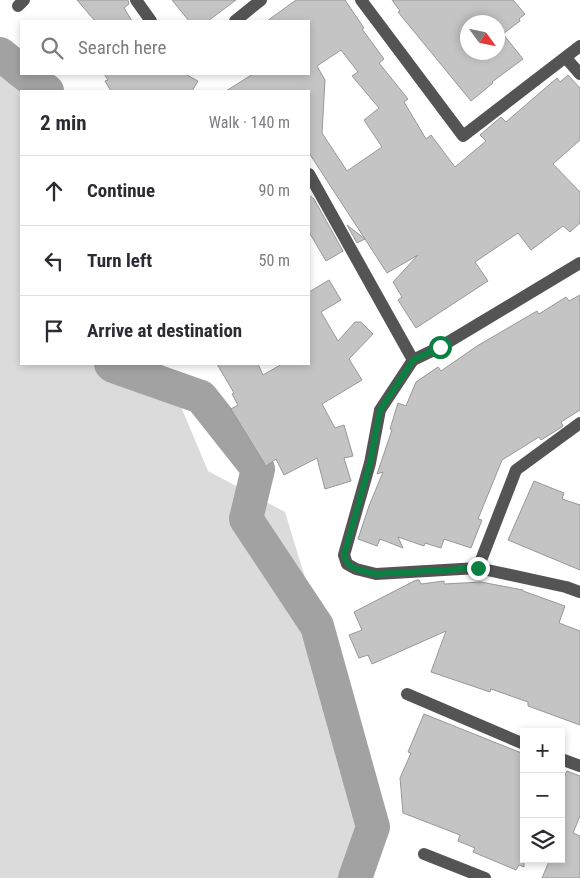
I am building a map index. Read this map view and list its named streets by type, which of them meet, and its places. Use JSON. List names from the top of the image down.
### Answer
{
  "north": "bottom right",
  "page": {
    "search": "Search here",
    "heading": ["2 min", "Walk · 140 m"],
    "list": [
      ["Continue", "90 m"],
      ["Turn left", "50 m"],
      "Arrive at destination"
    ],
    "map_buttons": ["+", "−"]
  }
}
